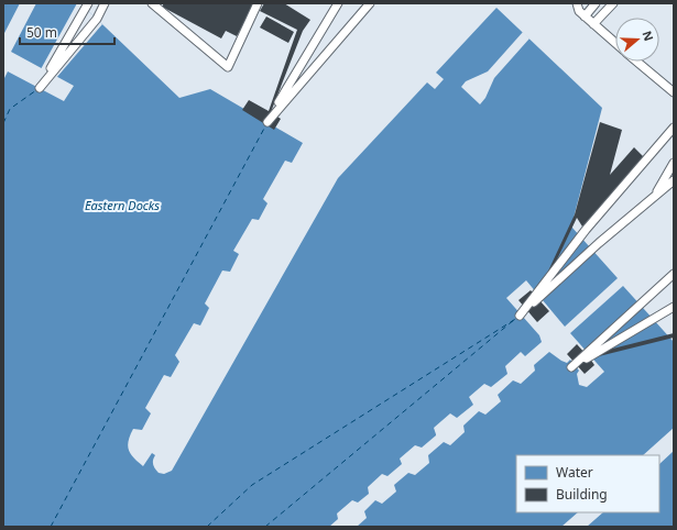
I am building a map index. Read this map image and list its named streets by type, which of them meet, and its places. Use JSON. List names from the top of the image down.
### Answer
{
  "water": ["Eastern Docks"],
  "legend": ["Water", "Building"],
  "scale_bar": "50 m",
  "north": "right"
}
